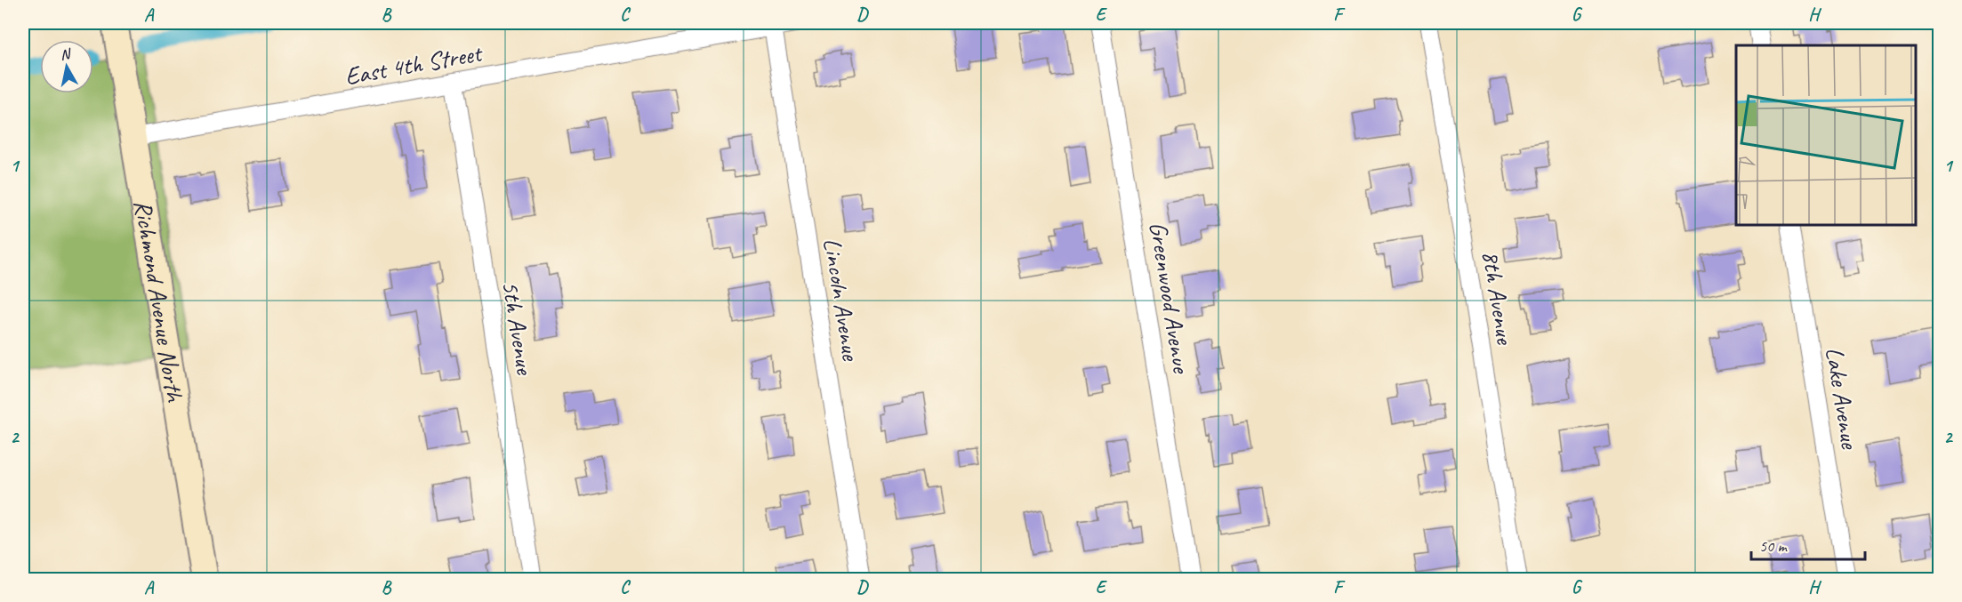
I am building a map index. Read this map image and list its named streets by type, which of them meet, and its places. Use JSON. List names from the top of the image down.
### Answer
{
  "streets": {
    "street": [
      "East 4th Street",
      "Greenwood Avenue",
      "8th Avenue",
      "Lincoln Avenue",
      "Richmond Avenue North",
      "5th Avenue",
      "Lake Avenue"
    ]
  },
  "crossings": [
    ["East 4th Street", "Lincoln Avenue"],
    ["East 4th Street", "Richmond Avenue North"],
    ["East 4th Street", "5th Avenue"]
  ],
  "scale_bar": "50 m",
  "north": "top",
  "grid": {
    "columns": [
      "A",
      "B",
      "C",
      "D",
      "E",
      "F",
      "G",
      "H"
    ],
    "rows": ["1", "2"]
  }
}
